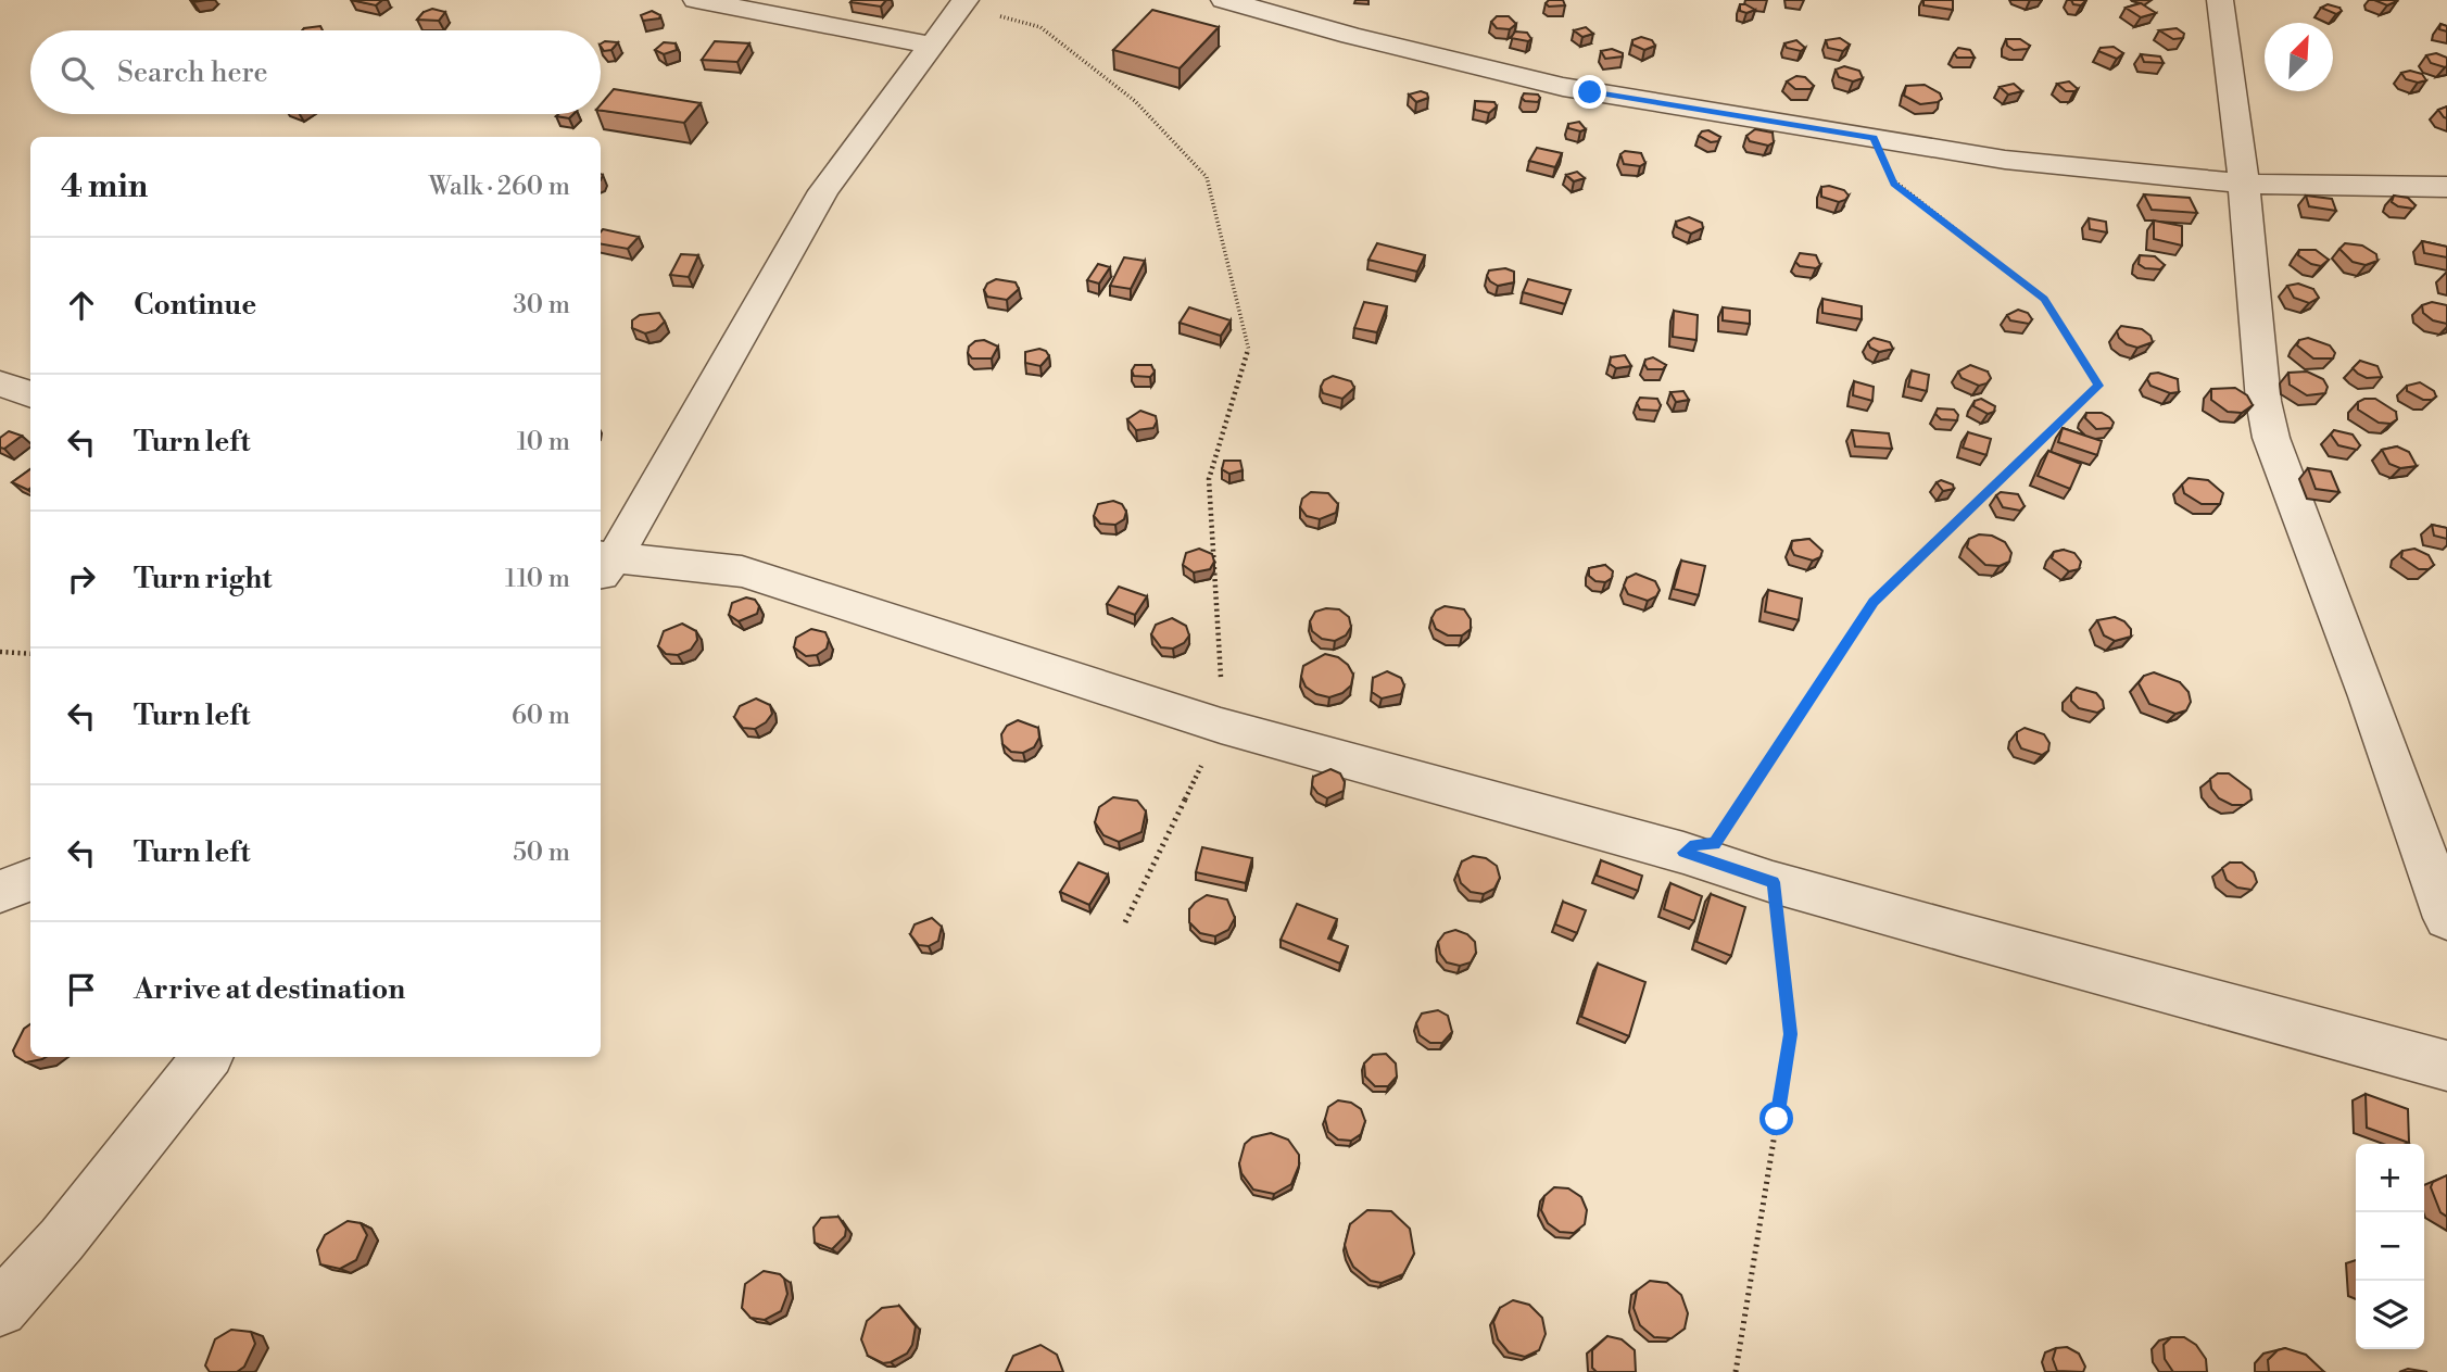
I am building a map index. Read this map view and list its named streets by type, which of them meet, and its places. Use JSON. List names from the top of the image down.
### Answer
{
  "north": "top right",
  "page": {
    "search": "Search here",
    "heading": ["4 min", "Walk · 260 m"],
    "list": [
      ["Continue", "30 m"],
      ["Turn left", "10 m"],
      ["Turn right", "110 m"],
      ["Turn left", "60 m"],
      ["Turn left", "50 m"],
      "Arrive at destination"
    ],
    "map_buttons": ["+", "−"]
  }
}
